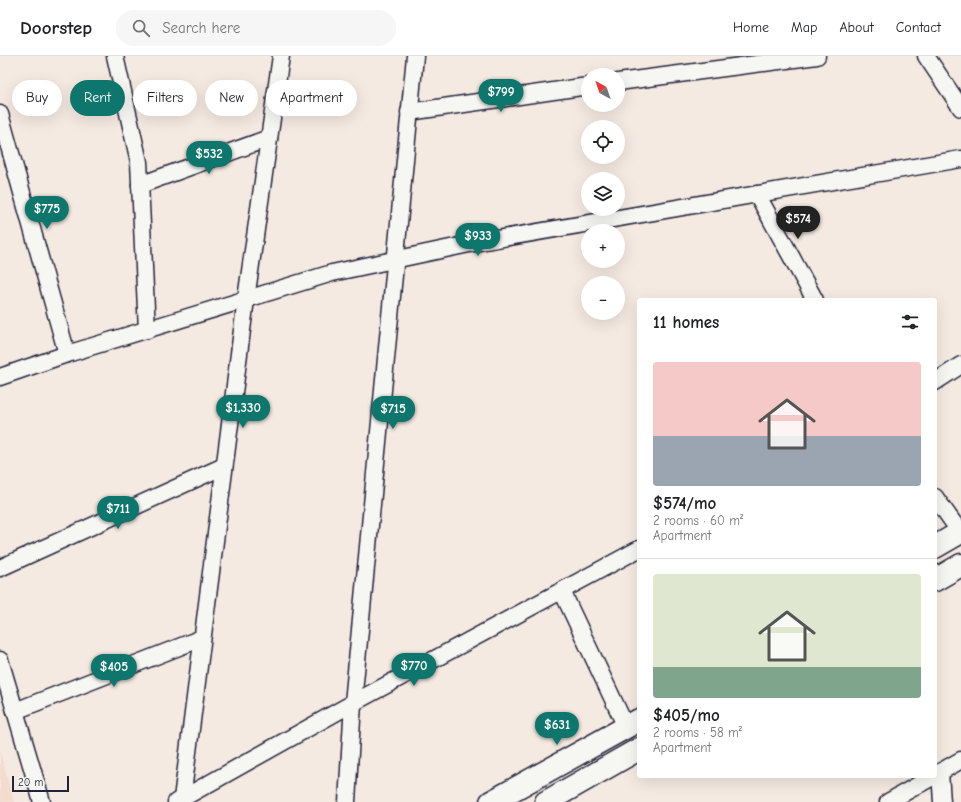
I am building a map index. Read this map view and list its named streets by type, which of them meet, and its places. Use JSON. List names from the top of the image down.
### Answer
{
  "scale_bar": "20 m",
  "north": "top left",
  "page": {
    "header": "Doorstep",
    "search": "Search here",
    "nav": [
      "Home",
      "Map",
      "About",
      "Contact"
    ],
    "map_buttons": ["+", "−"],
    "price": [
      "$799",
      "$532",
      "$775",
      "$574",
      "$933",
      "$1,330",
      "$715",
      "$711",
      "$770",
      "$405",
      "$631"
    ],
    "chip": [
      "Buy",
      "Rent",
      "Filters",
      "New",
      "Apartment"
    ],
    "heading": "11 homes",
    "list": [
      {
        "name": "$574/mo",
        "note": "2 rooms · 60 m² · Apartment"
      },
      {
        "name": "$405/mo",
        "note": "2 rooms · 58 m² · Apartment"
      }
    ],
    "scale": "20 m"
  }
}
